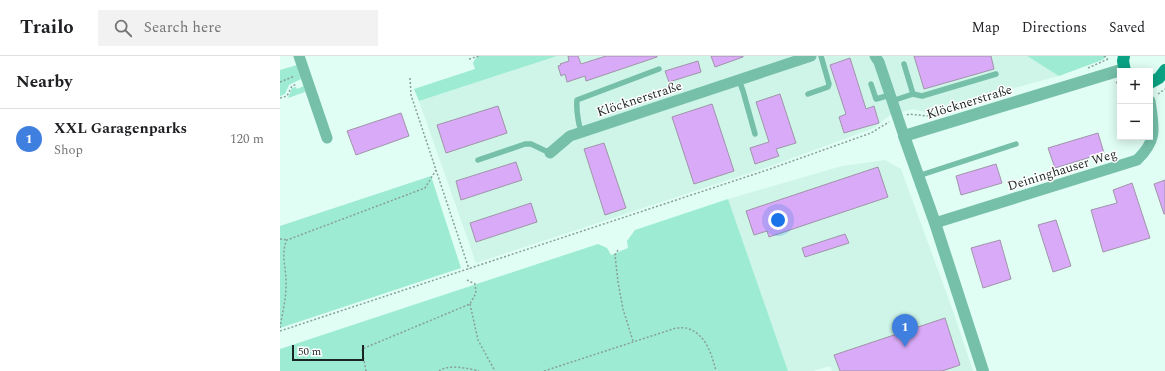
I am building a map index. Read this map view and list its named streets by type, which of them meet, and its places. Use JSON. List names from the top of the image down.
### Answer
{
  "streets": {
    "street": ["Klöcknerstraße", "Deininghauser Weg"]
  },
  "scale_bar": "50 m",
  "page": {
    "header": "Trailo",
    "search": "Search here",
    "nav": ["Map", "Directions", "Saved"],
    "heading": "Nearby",
    "map_buttons": ["+", "−"],
    "list": [
      {
        "mark": "1",
        "name": "XXL Garagenparks",
        "note": "Shop",
        "value": "120 m"
      }
    ],
    "pins": "1",
    "scale": "50 m"
  }
}
